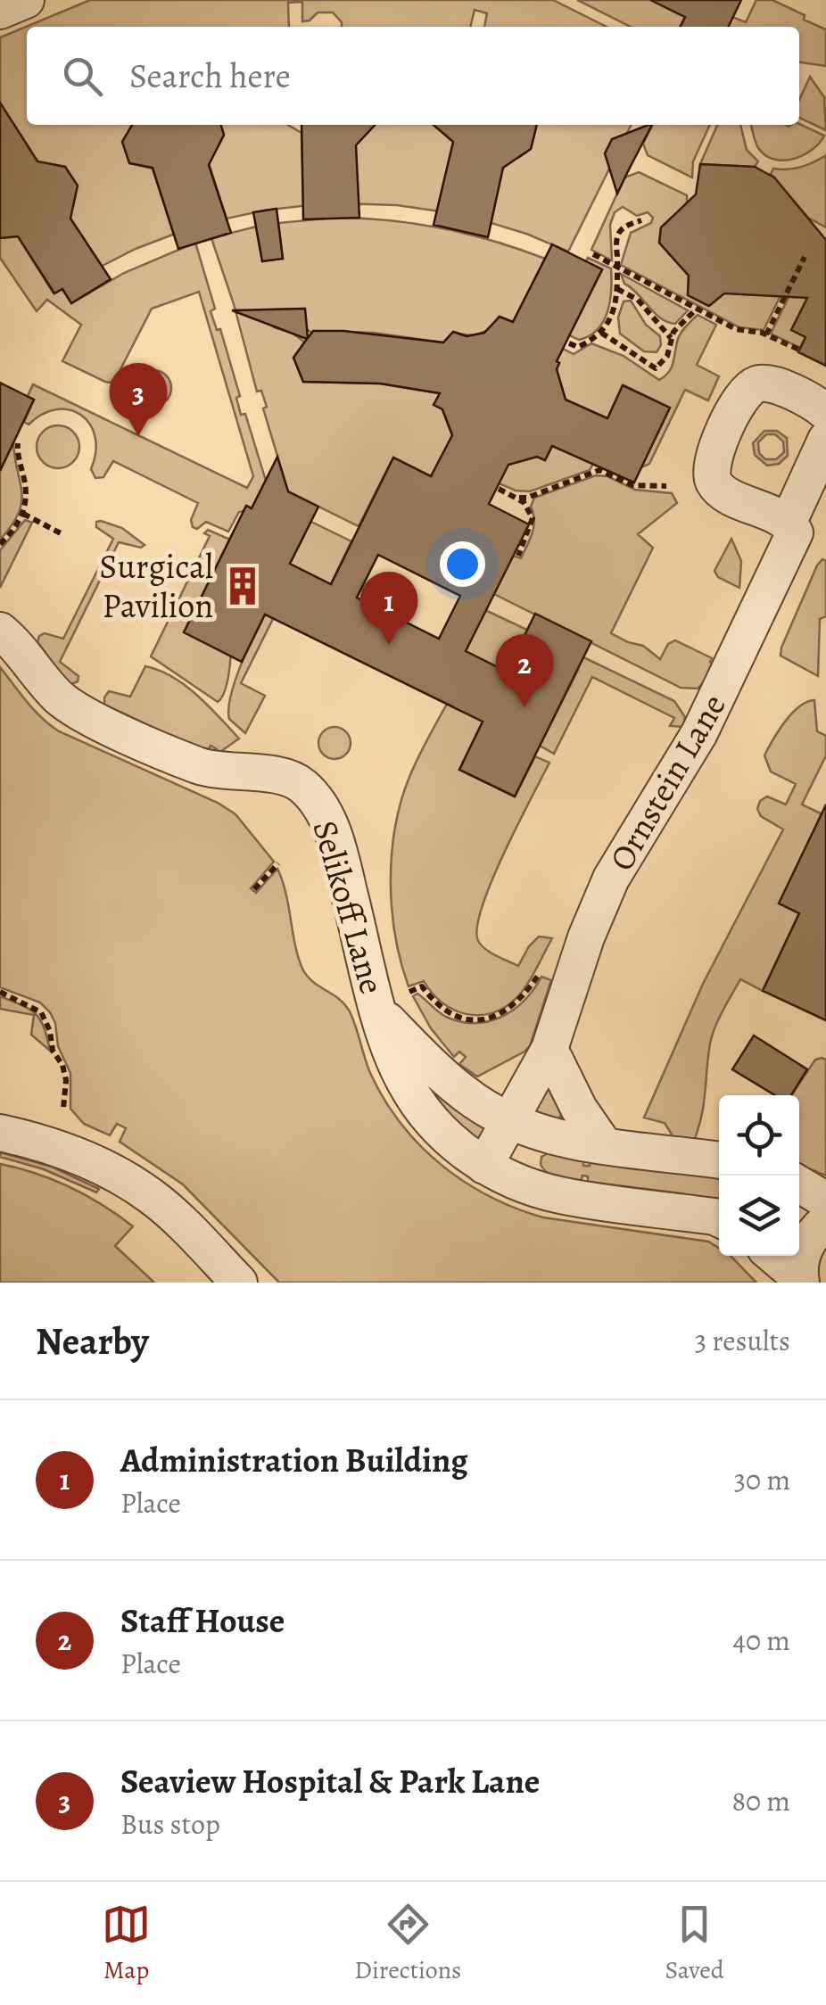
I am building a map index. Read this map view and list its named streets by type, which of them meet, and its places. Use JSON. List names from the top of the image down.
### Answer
{
  "streets": {
    "lane": ["Ornstein Lane", "Selikoff Lane"]
  },
  "crossings": [
    ["Ornstein Lane", "Selikoff Lane"]
  ],
  "places": {
    "building": ["Surgical Pavilion"]
  },
  "page": {
    "search": "Search here",
    "pins": ["3", "1", "2"],
    "heading": ["Nearby", "3 results"],
    "list": [
      {
        "mark": "1",
        "name": "Administration Building",
        "note": "Place",
        "value": "30 m"
      },
      {
        "mark": "2",
        "name": "Staff House",
        "note": "Place",
        "value": "40 m"
      },
      {
        "mark": "3",
        "name": "Seaview Hospital & Park Lane",
        "note": "Bus stop",
        "value": "80 m"
      }
    ],
    "nav": ["Map", "Directions", "Saved"]
  }
}
